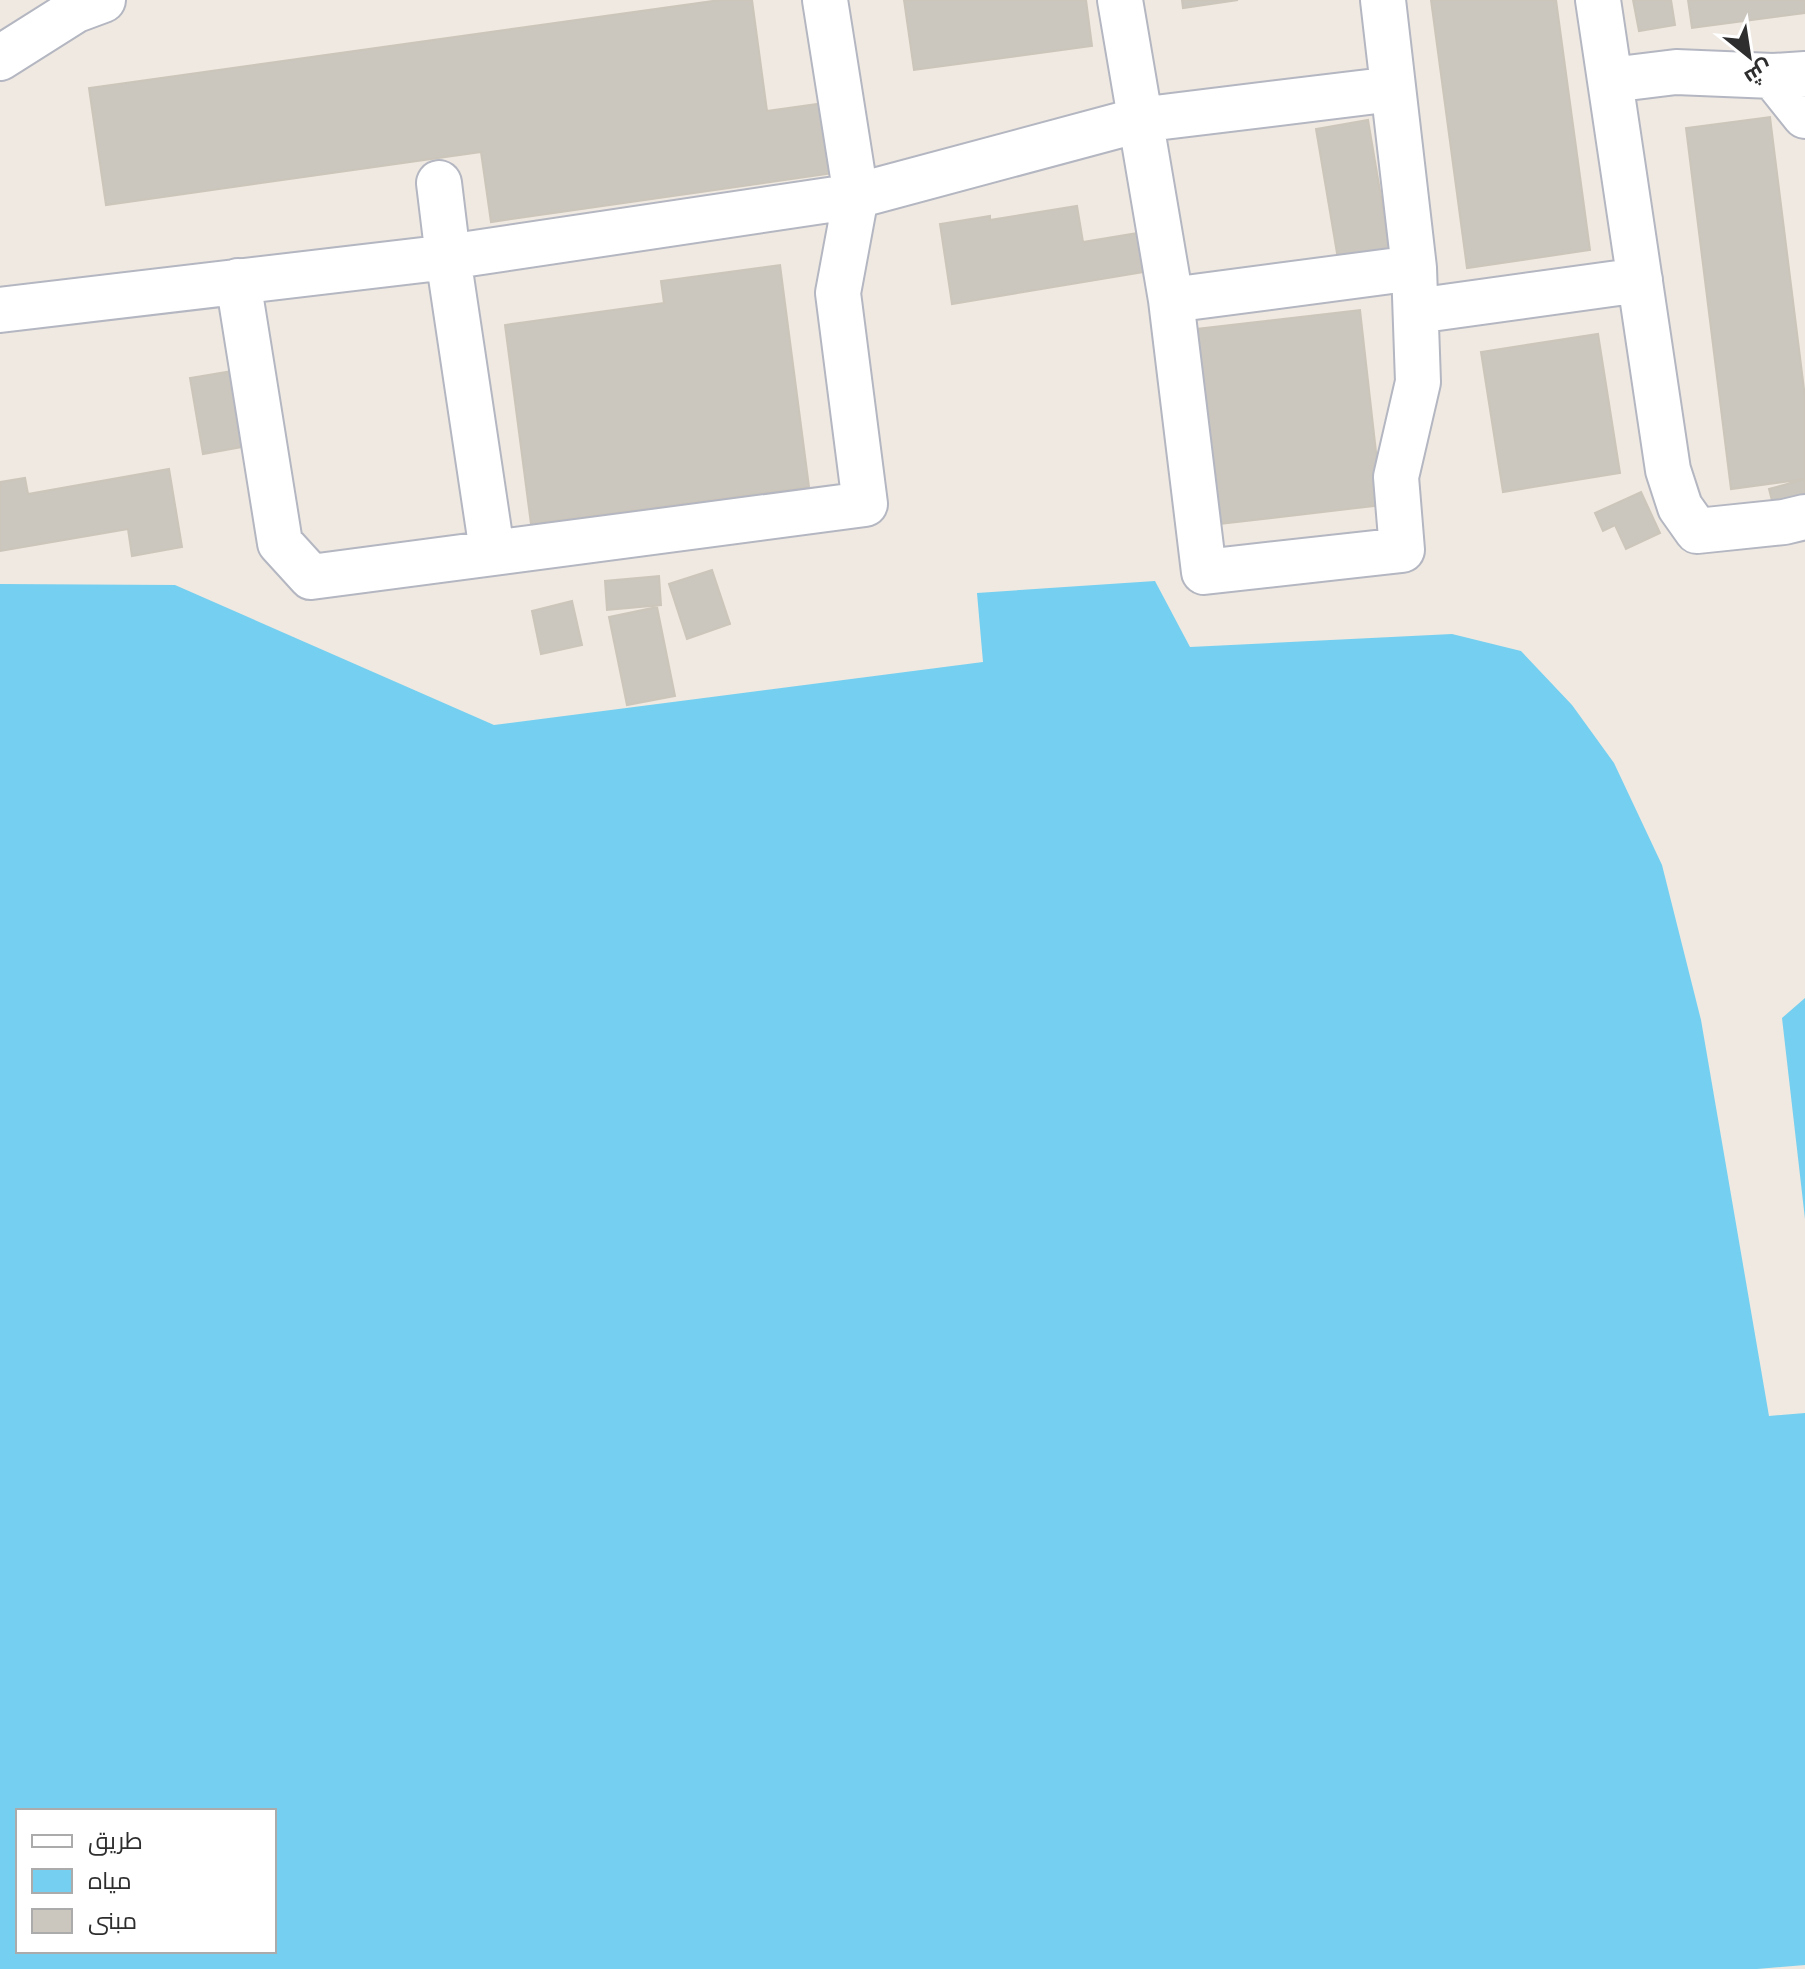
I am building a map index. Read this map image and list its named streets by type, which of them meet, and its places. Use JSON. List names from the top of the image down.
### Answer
{
  "legend": ["طريق", "مياه", "مبنى"],
  "north": "bottom right"
}
